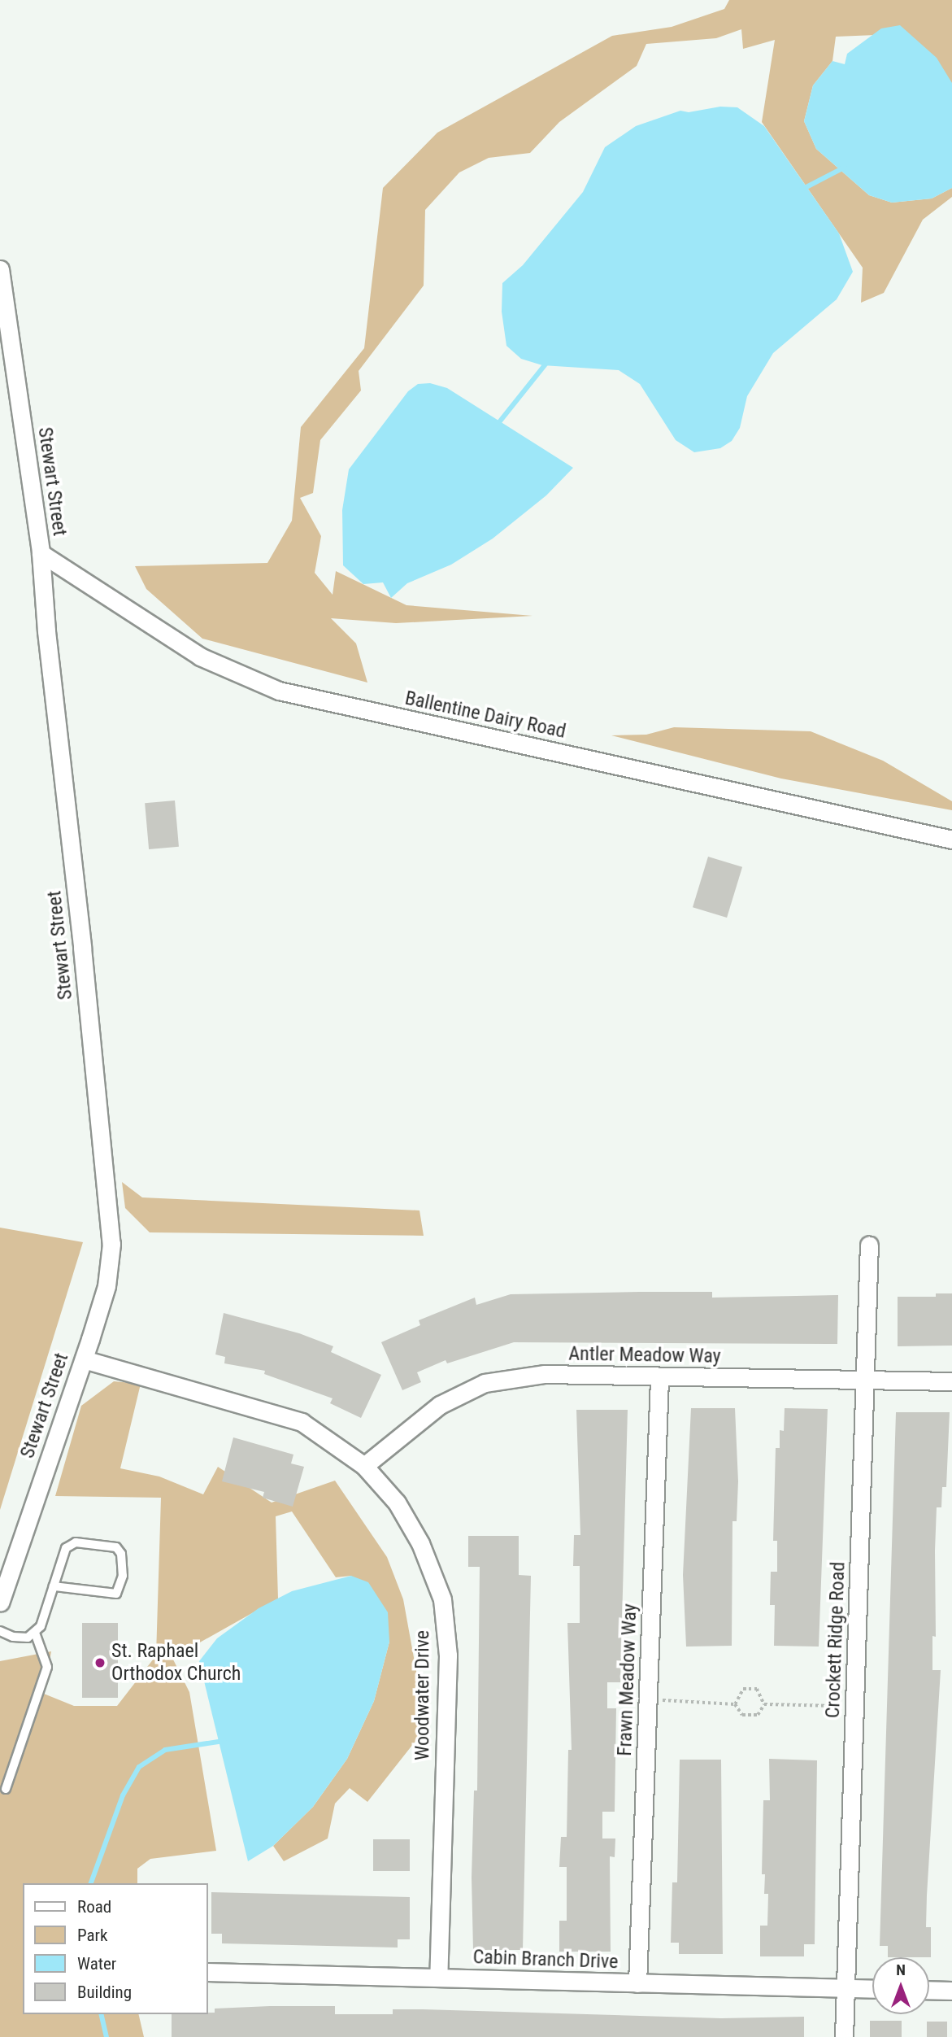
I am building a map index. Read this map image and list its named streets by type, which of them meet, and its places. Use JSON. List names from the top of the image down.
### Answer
{
  "streets": {
    "street": [
      "Stewart Street",
      "Ballentine Dairy Road",
      "Antler Meadow Way",
      "Crockett Ridge Road",
      "Frawn Meadow Way",
      "Woodwater Drive",
      "Cabin Branch Drive"
    ]
  },
  "crossings": [
    ["Stewart Street", "Ballentine Dairy Road"],
    ["Stewart Street", "Woodwater Drive"],
    ["Antler Meadow Way", "Crockett Ridge Road"],
    ["Antler Meadow Way", "Frawn Meadow Way"],
    ["Antler Meadow Way", "Woodwater Drive"],
    ["Crockett Ridge Road", "Cabin Branch Drive"],
    ["Frawn Meadow Way", "Cabin Branch Drive"],
    ["Woodwater Drive", "Cabin Branch Drive"]
  ],
  "places": ["St. Raphael Orthodox Church"],
  "legend": [
    "Road",
    "Park",
    "Water",
    "Building"
  ],
  "north": "top"
}
